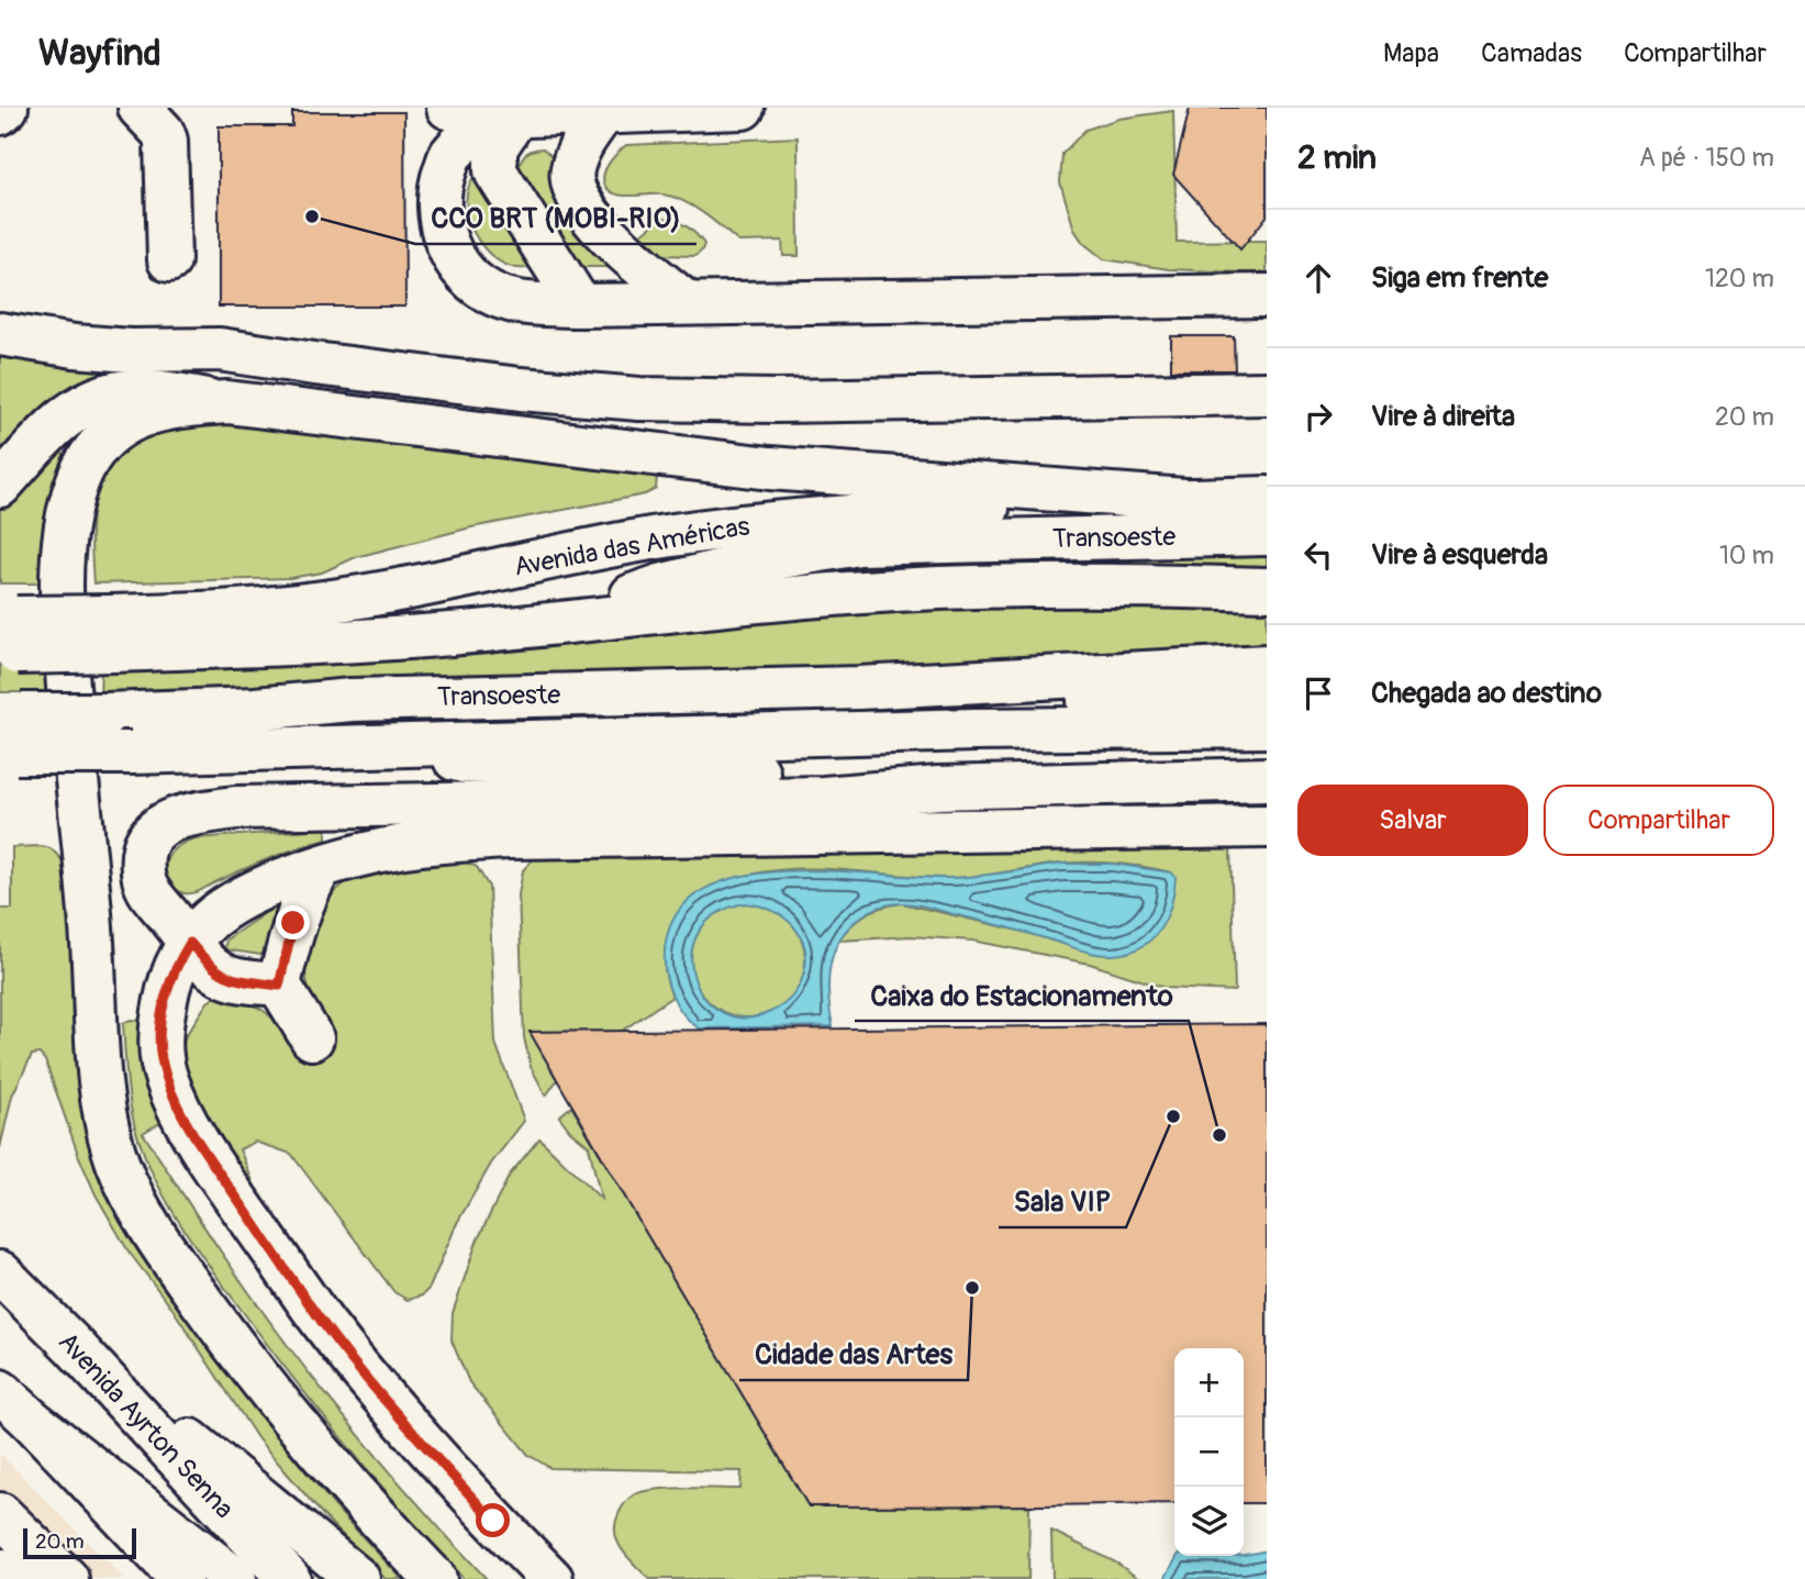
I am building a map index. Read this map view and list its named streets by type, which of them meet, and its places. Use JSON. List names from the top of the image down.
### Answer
{
  "streets": {
    "main road": ["Transoeste", "Avenida das Américas", "Avenida Ayrton Senna"]
  },
  "crossings": [
    ["Transoeste", "Avenida das Américas"]
  ],
  "places": [
    "CCO BRT (MOBI-RIO)",
    "Sala VIP",
    "Caixa do Estacionamento",
    "Cidade das Artes"
  ],
  "scale_bar": "20 m",
  "page": {
    "header": "Wayfind",
    "nav": ["Mapa", "Camadas", "Compartilhar"],
    "heading": ["2 min", "A pé · 150 m"],
    "list": [
      ["Siga em frente", "120 m"],
      ["Vire à direita", "20 m"],
      ["Vire à esquerda", "10 m"],
      "Chegada ao destino"
    ],
    "buttons": ["Salvar", "Compartilhar"],
    "map_buttons": ["+", "−"],
    "scale": "20 m"
  }
}
